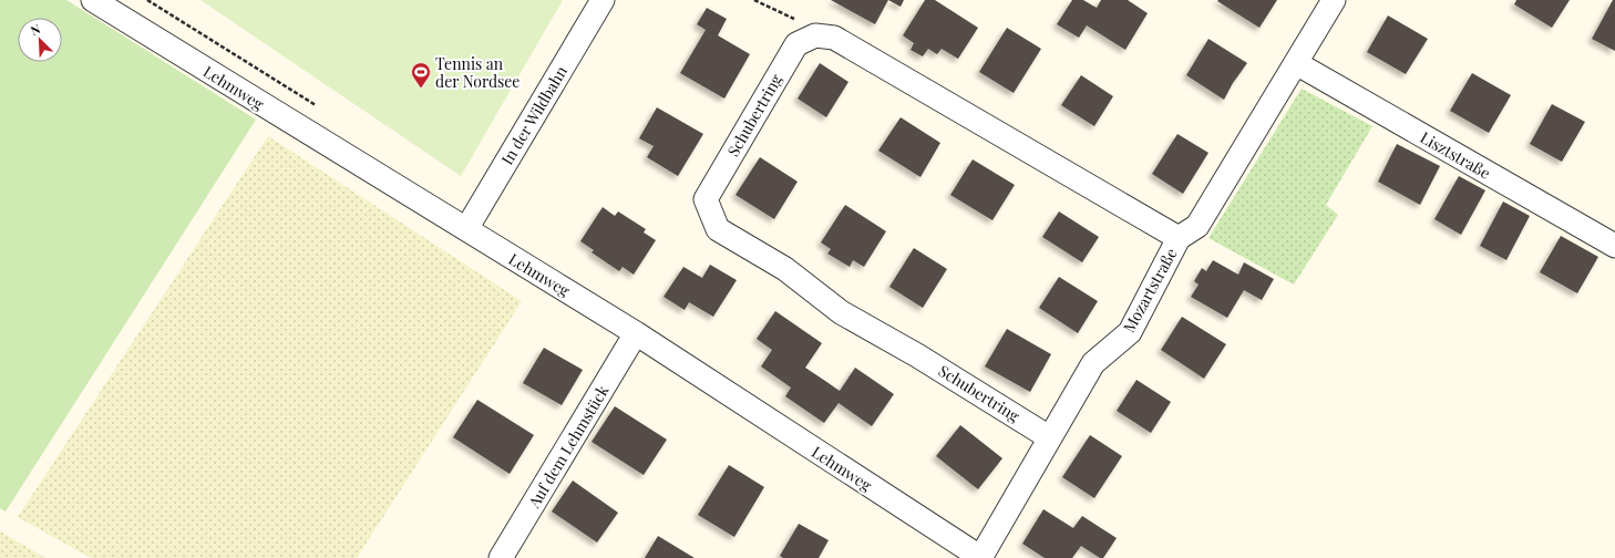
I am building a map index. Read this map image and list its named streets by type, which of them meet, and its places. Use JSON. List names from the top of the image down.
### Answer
{
  "streets": {
    "street": [
      "Lehmweg",
      "In der Wildbahn",
      "Schubertring",
      "Lisztstraße",
      "Mozartstraße",
      "Auf dem Lehmstück"
    ]
  },
  "crossings": [
    ["Lehmweg", "In der Wildbahn"],
    ["Lehmweg", "Mozartstraße"],
    ["Lehmweg", "Auf dem Lehmstück"],
    ["Schubertring", "Mozartstraße"],
    ["Lisztstraße", "Mozartstraße"]
  ],
  "places": {
    "sports": ["Tennis an der Nordsee"]
  },
  "north": "top left"
}
